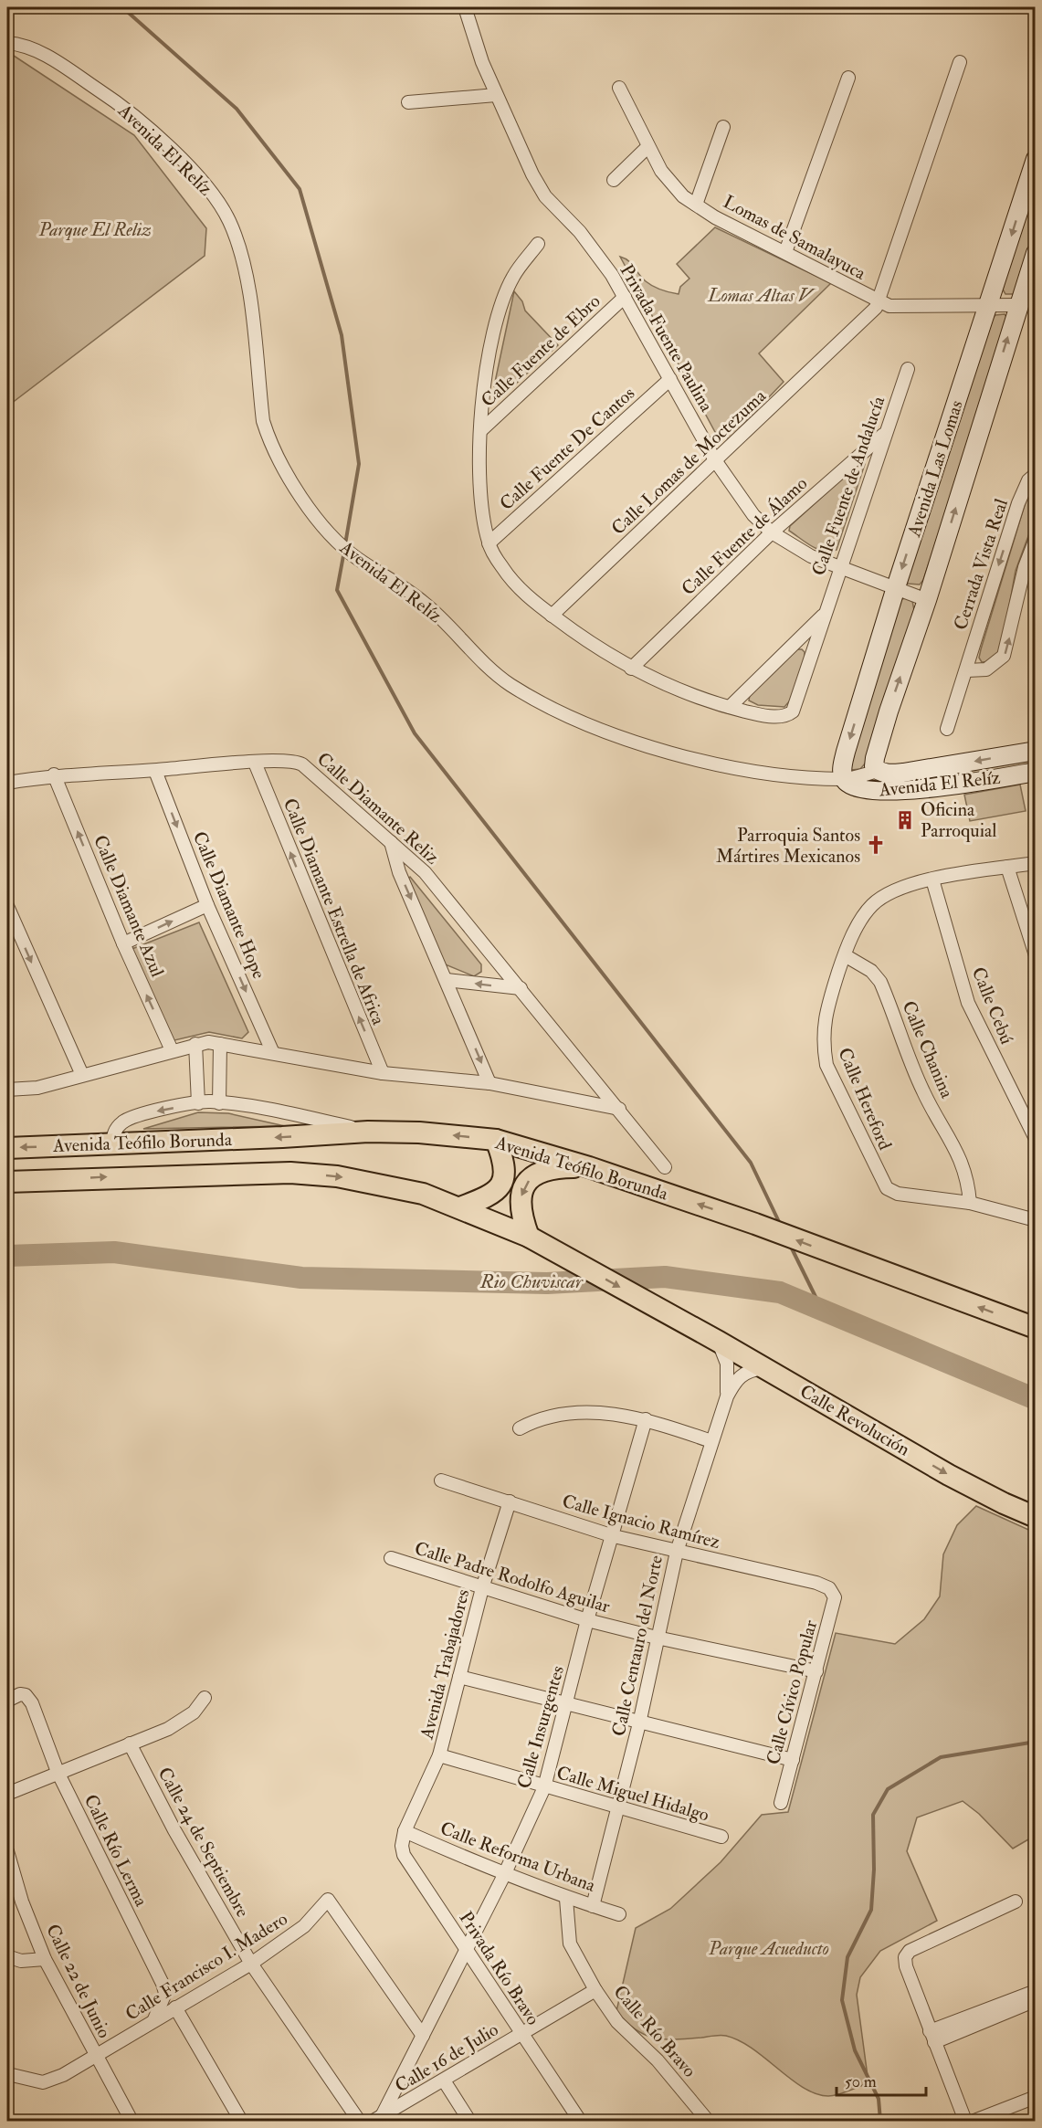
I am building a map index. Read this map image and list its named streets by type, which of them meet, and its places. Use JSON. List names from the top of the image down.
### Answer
{
  "streets": {
    "main road": [
      "Avenida El Relíz",
      "Avenida Las Lomas",
      "Avenida Teófilo Borunda",
      "Calle Revolución"
    ],
    "street": [
      "Lomas de Samalayuca",
      "Privada Fuente Paulina",
      "Calle Fuente de Ebro",
      "Calle Fuente De Cantos",
      "Calle Lomas de Moctezuma",
      "Calle Fuente de Andalucía",
      "Calle Fuente de Álamo",
      "Cerrada Vista Real",
      "Calle Diamante Reliz",
      "Calle Diamante Hope",
      "Calle Diamante Azul",
      "Calle Diamante Estrella de Africa",
      "Calle Cebú",
      "Calle Chanina",
      "Calle Hereford",
      "Calle Ignacio Ramírez",
      "Calle Padre Rodolfo Aguilar",
      "Calle Centauro del Norte",
      "Avenida Trabajadores",
      "Calle Cívico Popular",
      "Calle Insurgentes",
      "Calle Miguel Hidalgo",
      "Calle 24 de Septiembre",
      "Calle Río Lerma",
      "Calle Reforma Urbana",
      "Calle Francisco I. Madero",
      "Privada Río Bravo",
      "Calle 22 de Junio",
      "Calle Río Bravo",
      "Calle 16 de Julio"
    ]
  },
  "crossings": [
    ["Avenida El Relíz", "Avenida Las Lomas"],
    ["Lomas de Samalayuca", "Calle Lomas de Moctezuma"],
    ["Lomas de Samalayuca", "Avenida Las Lomas"],
    ["Privada Fuente Paulina", "Calle Fuente de Ebro"],
    ["Privada Fuente Paulina", "Calle Fuente De Cantos"],
    ["Privada Fuente Paulina", "Calle Lomas de Moctezuma"],
    ["Privada Fuente Paulina", "Avenida Las Lomas"],
    ["Privada Fuente Paulina", "Calle Fuente de Andalucía"],
    ["Privada Fuente Paulina", "Calle Fuente de Álamo"],
    ["Calle Fuente de Ebro", "Calle Fuente de Andalucía"],
    ["Calle Fuente De Cantos", "Calle Fuente de Andalucía"],
    ["Calle Lomas de Moctezuma", "Calle Fuente de Andalucía"],
    ["Calle Fuente de Andalucía", "Calle Fuente de Álamo"],
    ["Calle Diamante Reliz", "Calle Diamante Hope"],
    ["Calle Diamante Reliz", "Calle Diamante Azul"],
    ["Calle Diamante Reliz", "Calle Diamante Estrella de Africa"],
    ["Calle Cebú", "Calle Hereford"],
    ["Calle Chanina", "Calle Hereford"],
    ["Avenida Teófilo Borunda", "Calle Revolución"],
    ["Calle Revolución", "Calle Centauro del Norte"],
    ["Calle Ignacio Ramírez", "Calle Centauro del Norte"],
    ["Calle Ignacio Ramírez", "Avenida Trabajadores"],
    ["Calle Ignacio Ramírez", "Calle Cívico Popular"],
    ["Calle Ignacio Ramírez", "Calle Insurgentes"],
    ["Calle Padre Rodolfo Aguilar", "Calle Centauro del Norte"],
    ["Calle Padre Rodolfo Aguilar", "Avenida Trabajadores"],
    ["Calle Padre Rodolfo Aguilar", "Calle Cívico Popular"],
    ["Calle Padre Rodolfo Aguilar", "Calle Insurgentes"],
    ["Calle Centauro del Norte", "Calle Miguel Hidalgo"],
    ["Calle Centauro del Norte", "Calle Reforma Urbana"],
    ["Avenida Trabajadores", "Calle Miguel Hidalgo"],
    ["Avenida Trabajadores", "Calle Reforma Urbana"],
    ["Avenida Trabajadores", "Privada Río Bravo"],
    ["Calle Insurgentes", "Calle Miguel Hidalgo"],
    ["Calle Insurgentes", "Calle Reforma Urbana"],
    ["Calle Insurgentes", "Calle Francisco I. Madero"],
    ["Calle Insurgentes", "Privada Río Bravo"],
    ["Calle Insurgentes", "Calle 16 de Julio"],
    ["Calle 24 de Septiembre", "Calle Francisco I. Madero"],
    ["Calle Río Lerma", "Calle Francisco I. Madero"],
    ["Calle Reforma Urbana", "Privada Río Bravo"],
    ["Calle Reforma Urbana", "Calle Río Bravo"],
    ["Calle Francisco I. Madero", "Calle 22 de Junio"],
    ["Privada Río Bravo", "Calle 16 de Julio"],
    ["Calle Río Bravo", "Calle 16 de Julio"]
  ],
  "one_way": ["Calle Diamante Hope", "Calle Revolución"],
  "water": ["Rio Chuviscar"],
  "parks": ["Parque El Reliz", "Lomas Altas V", "Parque Acueducto"],
  "places": {
    "building": ["Oficina Parroquial"],
    "church": ["Parroquia Santos Mártires Mexicanos"]
  },
  "scale_bar": "50 m"
}
